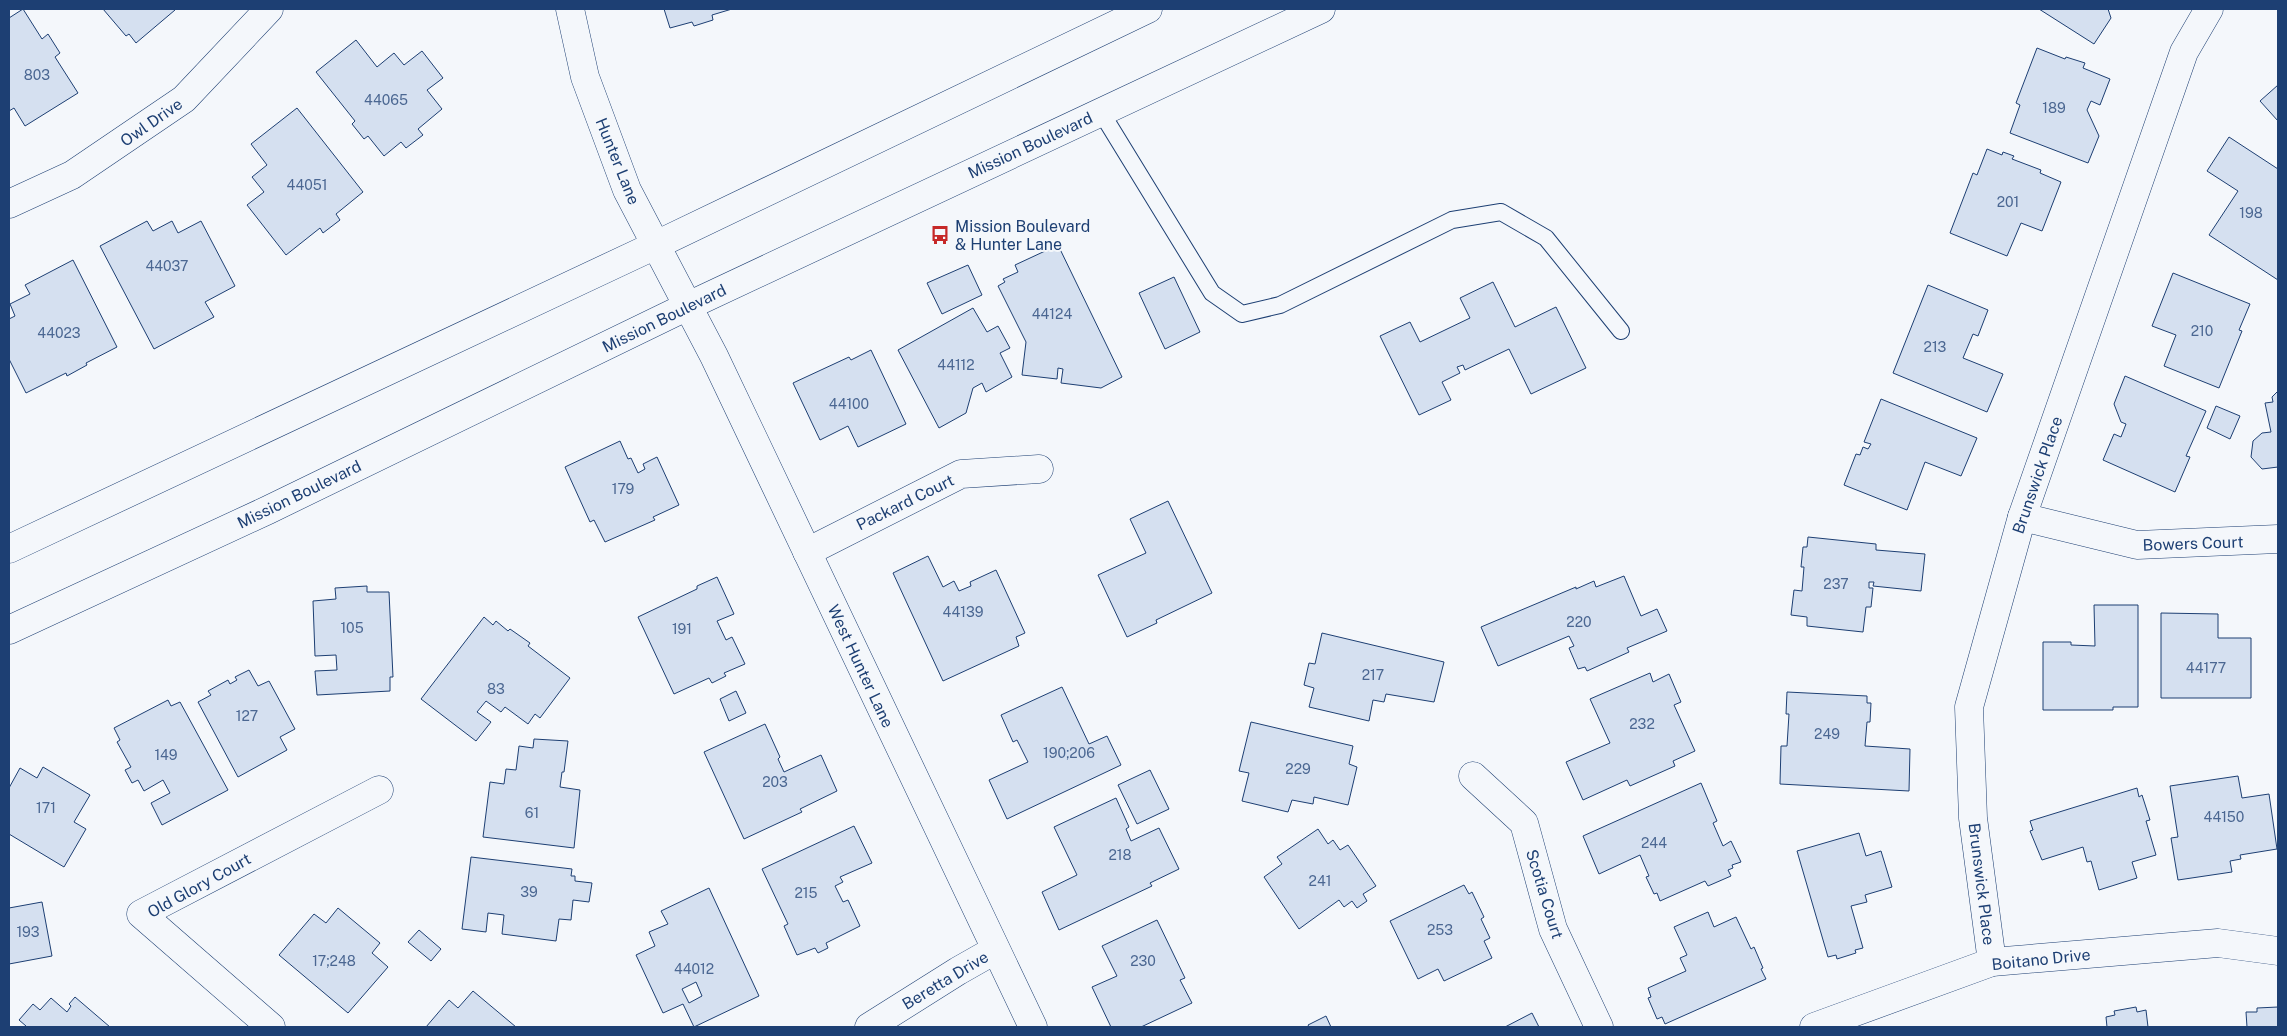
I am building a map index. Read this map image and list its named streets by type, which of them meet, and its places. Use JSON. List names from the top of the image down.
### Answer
{
  "streets": {
    "street": [
      "Owl Drive",
      "Mission Boulevard",
      "Hunter Lane",
      "Brunswick Place",
      "Packard Court",
      "Bowers Court",
      "West Hunter Lane",
      "Old Glory Court",
      "Scotia Court",
      "Boitano Drive",
      "Beretta Drive"
    ]
  },
  "crossings": [
    ["Mission Boulevard", "Hunter Lane"],
    ["Mission Boulevard", "West Hunter Lane"],
    ["Hunter Lane", "West Hunter Lane"],
    ["Brunswick Place", "Bowers Court"],
    ["Brunswick Place", "Boitano Drive"],
    ["Packard Court", "West Hunter Lane"],
    ["West Hunter Lane", "Beretta Drive"]
  ],
  "places": {
    "bus stop": ["Mission Boulevard & Hunter Lane"]
  },
  "house_numbers": [
    "803",
    "44065",
    "189",
    "44051",
    "201",
    "198",
    "44037",
    "44124",
    "210",
    "44023",
    "213",
    "44112",
    "44100",
    "179",
    "237",
    "44139",
    "220",
    "105",
    "191",
    "44177",
    "217",
    "83",
    "127",
    "232",
    "249",
    "190;206",
    "149",
    "229",
    "203",
    "171",
    "61",
    "44150",
    "244",
    "218",
    "241",
    "39",
    "215",
    "253",
    "193",
    "17;248",
    "230",
    "44012"
  ]
}
